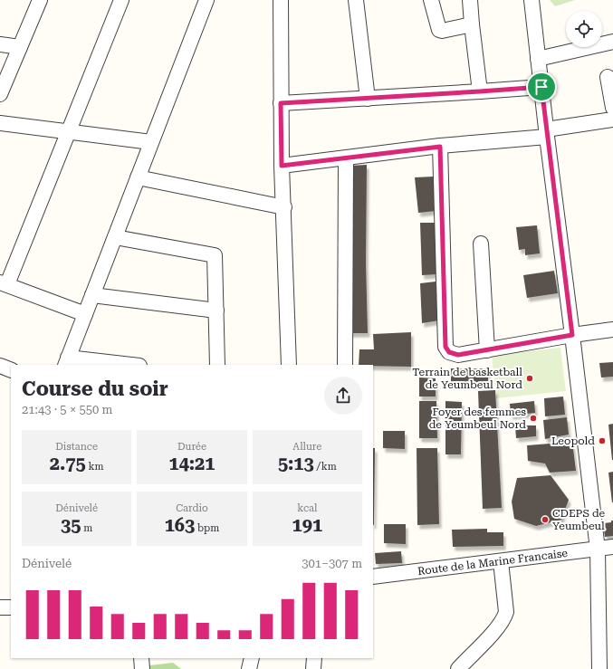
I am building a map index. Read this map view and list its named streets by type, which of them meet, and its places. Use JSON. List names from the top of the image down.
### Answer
{
  "streets": {
    "street": ["Route de la Marine Francaise"]
  },
  "places": [
    "Terrain de basketball de Yeumbeul Nord",
    "Foyer des femmes de Yeumbeul Nord",
    "Leopold",
    "CDEPS de Yeumbeul"
  ],
  "page": {
    "heading": ["Course du soir", "21:43 · 5 × 550 m"],
    "stats": [
      ["Distance", "2.75 km"],
      ["Durée", "14:21"],
      ["Allure", "5:13 /km"],
      ["Dénivelé", "35 m"],
      ["Cardio", "163 bpm"],
      ["kcal", "191"]
    ],
    "chart": ["Dénivelé", "301–307 m"]
  }
}
